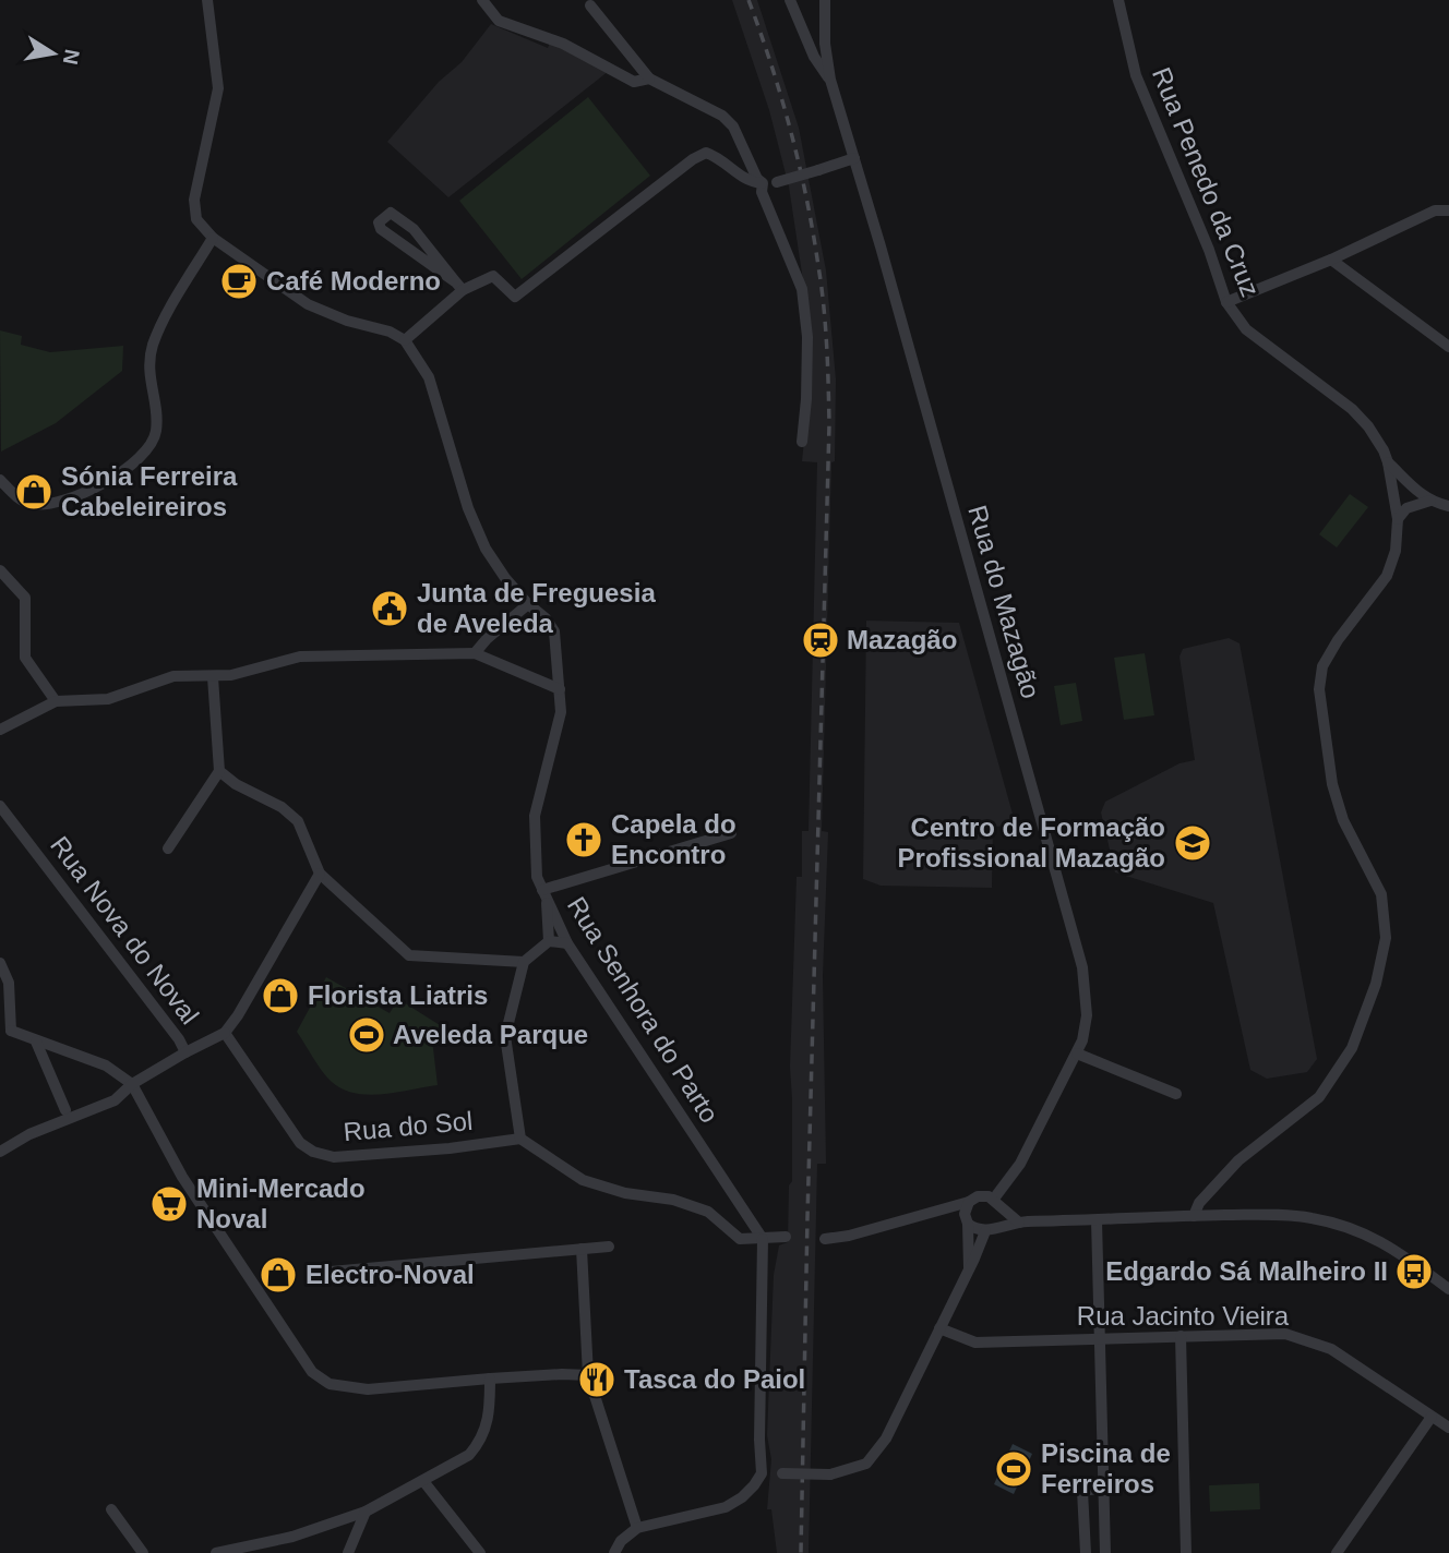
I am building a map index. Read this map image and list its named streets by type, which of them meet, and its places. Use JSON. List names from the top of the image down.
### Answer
{
  "streets": {
    "street": [
      "Rua Penedo da Cruz",
      "Rua do Mazagão",
      "Rua Nova do Noval",
      "Rua Senhora do Parto",
      "Rua do Sol",
      "Rua Jacinto Vieira"
    ]
  },
  "places": {
    "cafe": ["Café Moderno"],
    "shop": ["Sónia Ferreira Cabeleireiros", "Florista Liatris", "Electro-Noval"],
    "public building": ["Junta de Freguesia de Aveleda"],
    "station": ["Mazagão"],
    "church": ["Capela do Encontro"],
    "school or university": ["Centro de Formação Profissional Mazagão"],
    "sports": ["Aveleda Parque", "Piscina de Ferreiros"],
    "supermarket": ["Mini-Mercado Noval"],
    "bus stop": ["Edgardo Sá Malheiro II"],
    "restaurant": ["Tasca do Paiol"]
  },
  "north": "right"
}
